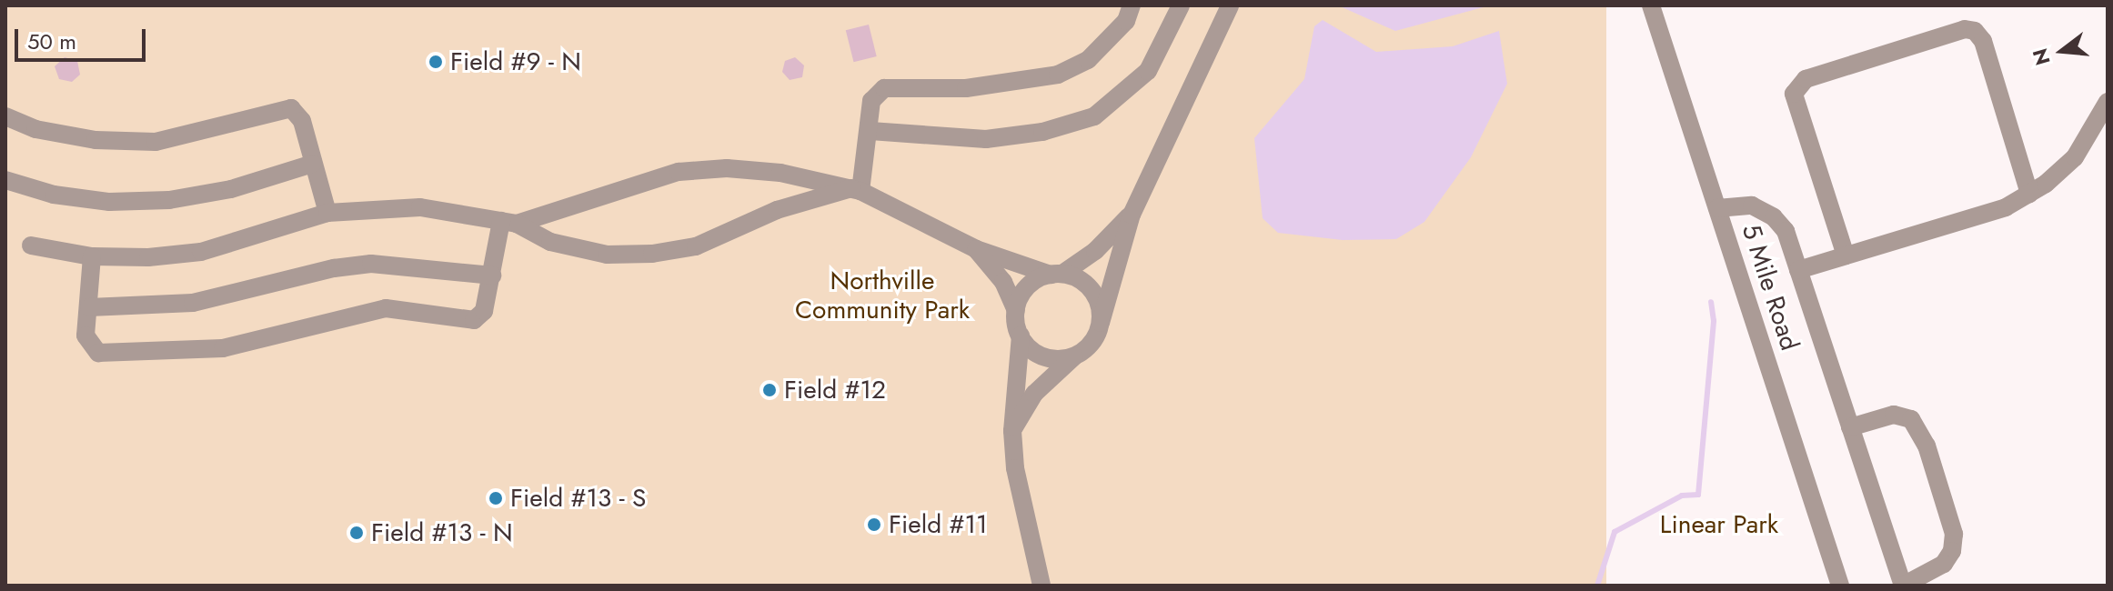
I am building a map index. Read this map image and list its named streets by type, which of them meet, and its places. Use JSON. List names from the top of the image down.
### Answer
{
  "streets": {
    "street": ["5 Mile Road"]
  },
  "parks": ["Northville Community Park", "Linear Park"],
  "places": [
    "Field #9 - N",
    "Field #12",
    "Field #13 - S",
    "Field #11",
    "Field #13 - N"
  ],
  "scale_bar": "50 m",
  "north": "left"
}
